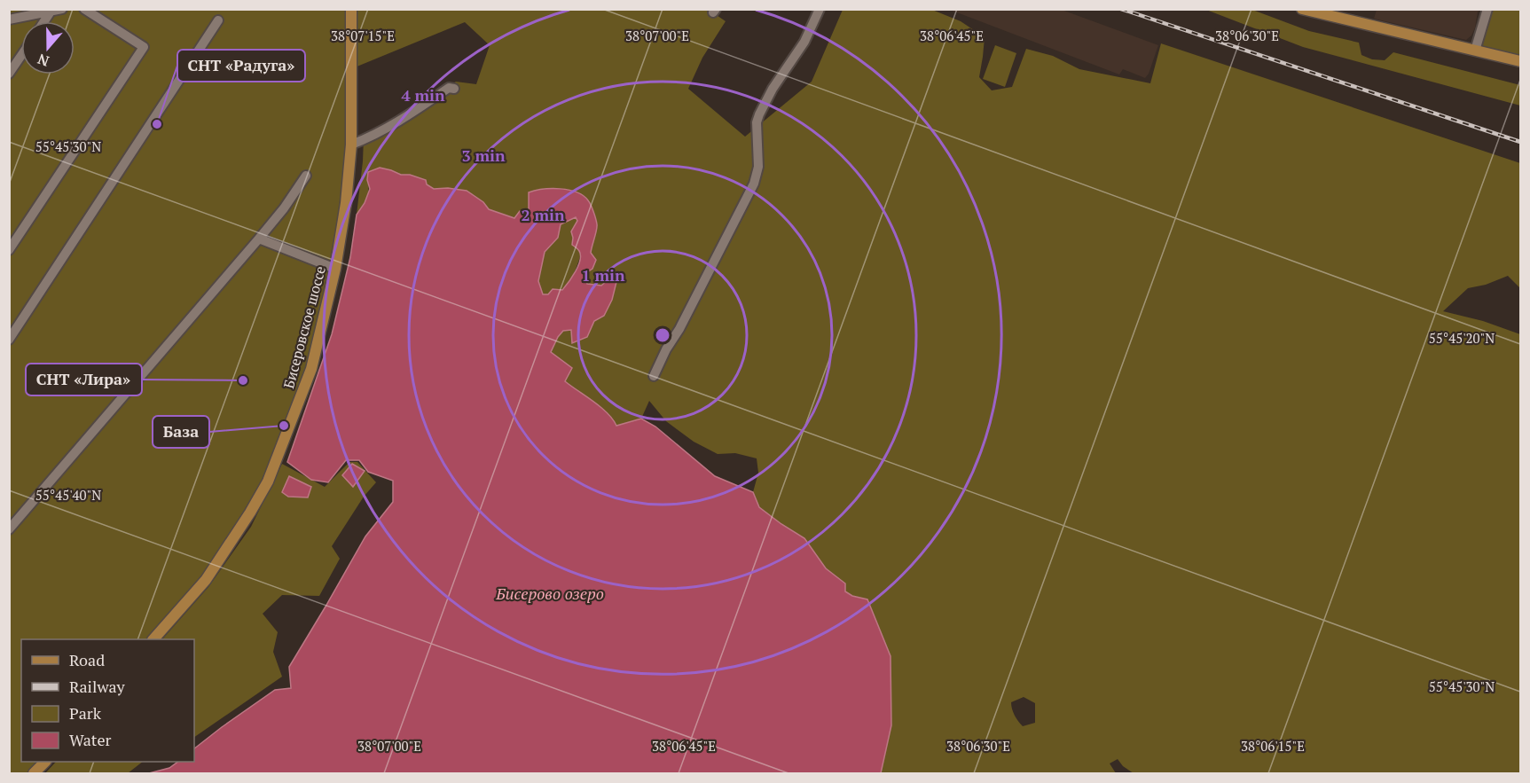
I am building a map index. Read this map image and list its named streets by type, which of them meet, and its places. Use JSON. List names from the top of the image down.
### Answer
{
  "streets": {
    "main road": ["Бисеровское шоссе"]
  },
  "water": ["Бисерово озеро"],
  "places": ["СНТ «Радуга»", "СНТ «Лира»", "База"],
  "legend": [
    "Road",
    "Railway",
    "Park",
    "Water"
  ],
  "north": "bottom",
  "coordinates": [
    "38°07'15\"E",
    "38°07'00\"E",
    "38°06'45\"E",
    "38°06'30\"E",
    "55°45'30\"N",
    "55°45'20\"N",
    "55°45'40\"N",
    "38°06'15\"E"
  ],
  "rings": [
    "4 min",
    "3 min",
    "2 min",
    "1 min"
  ]
}
